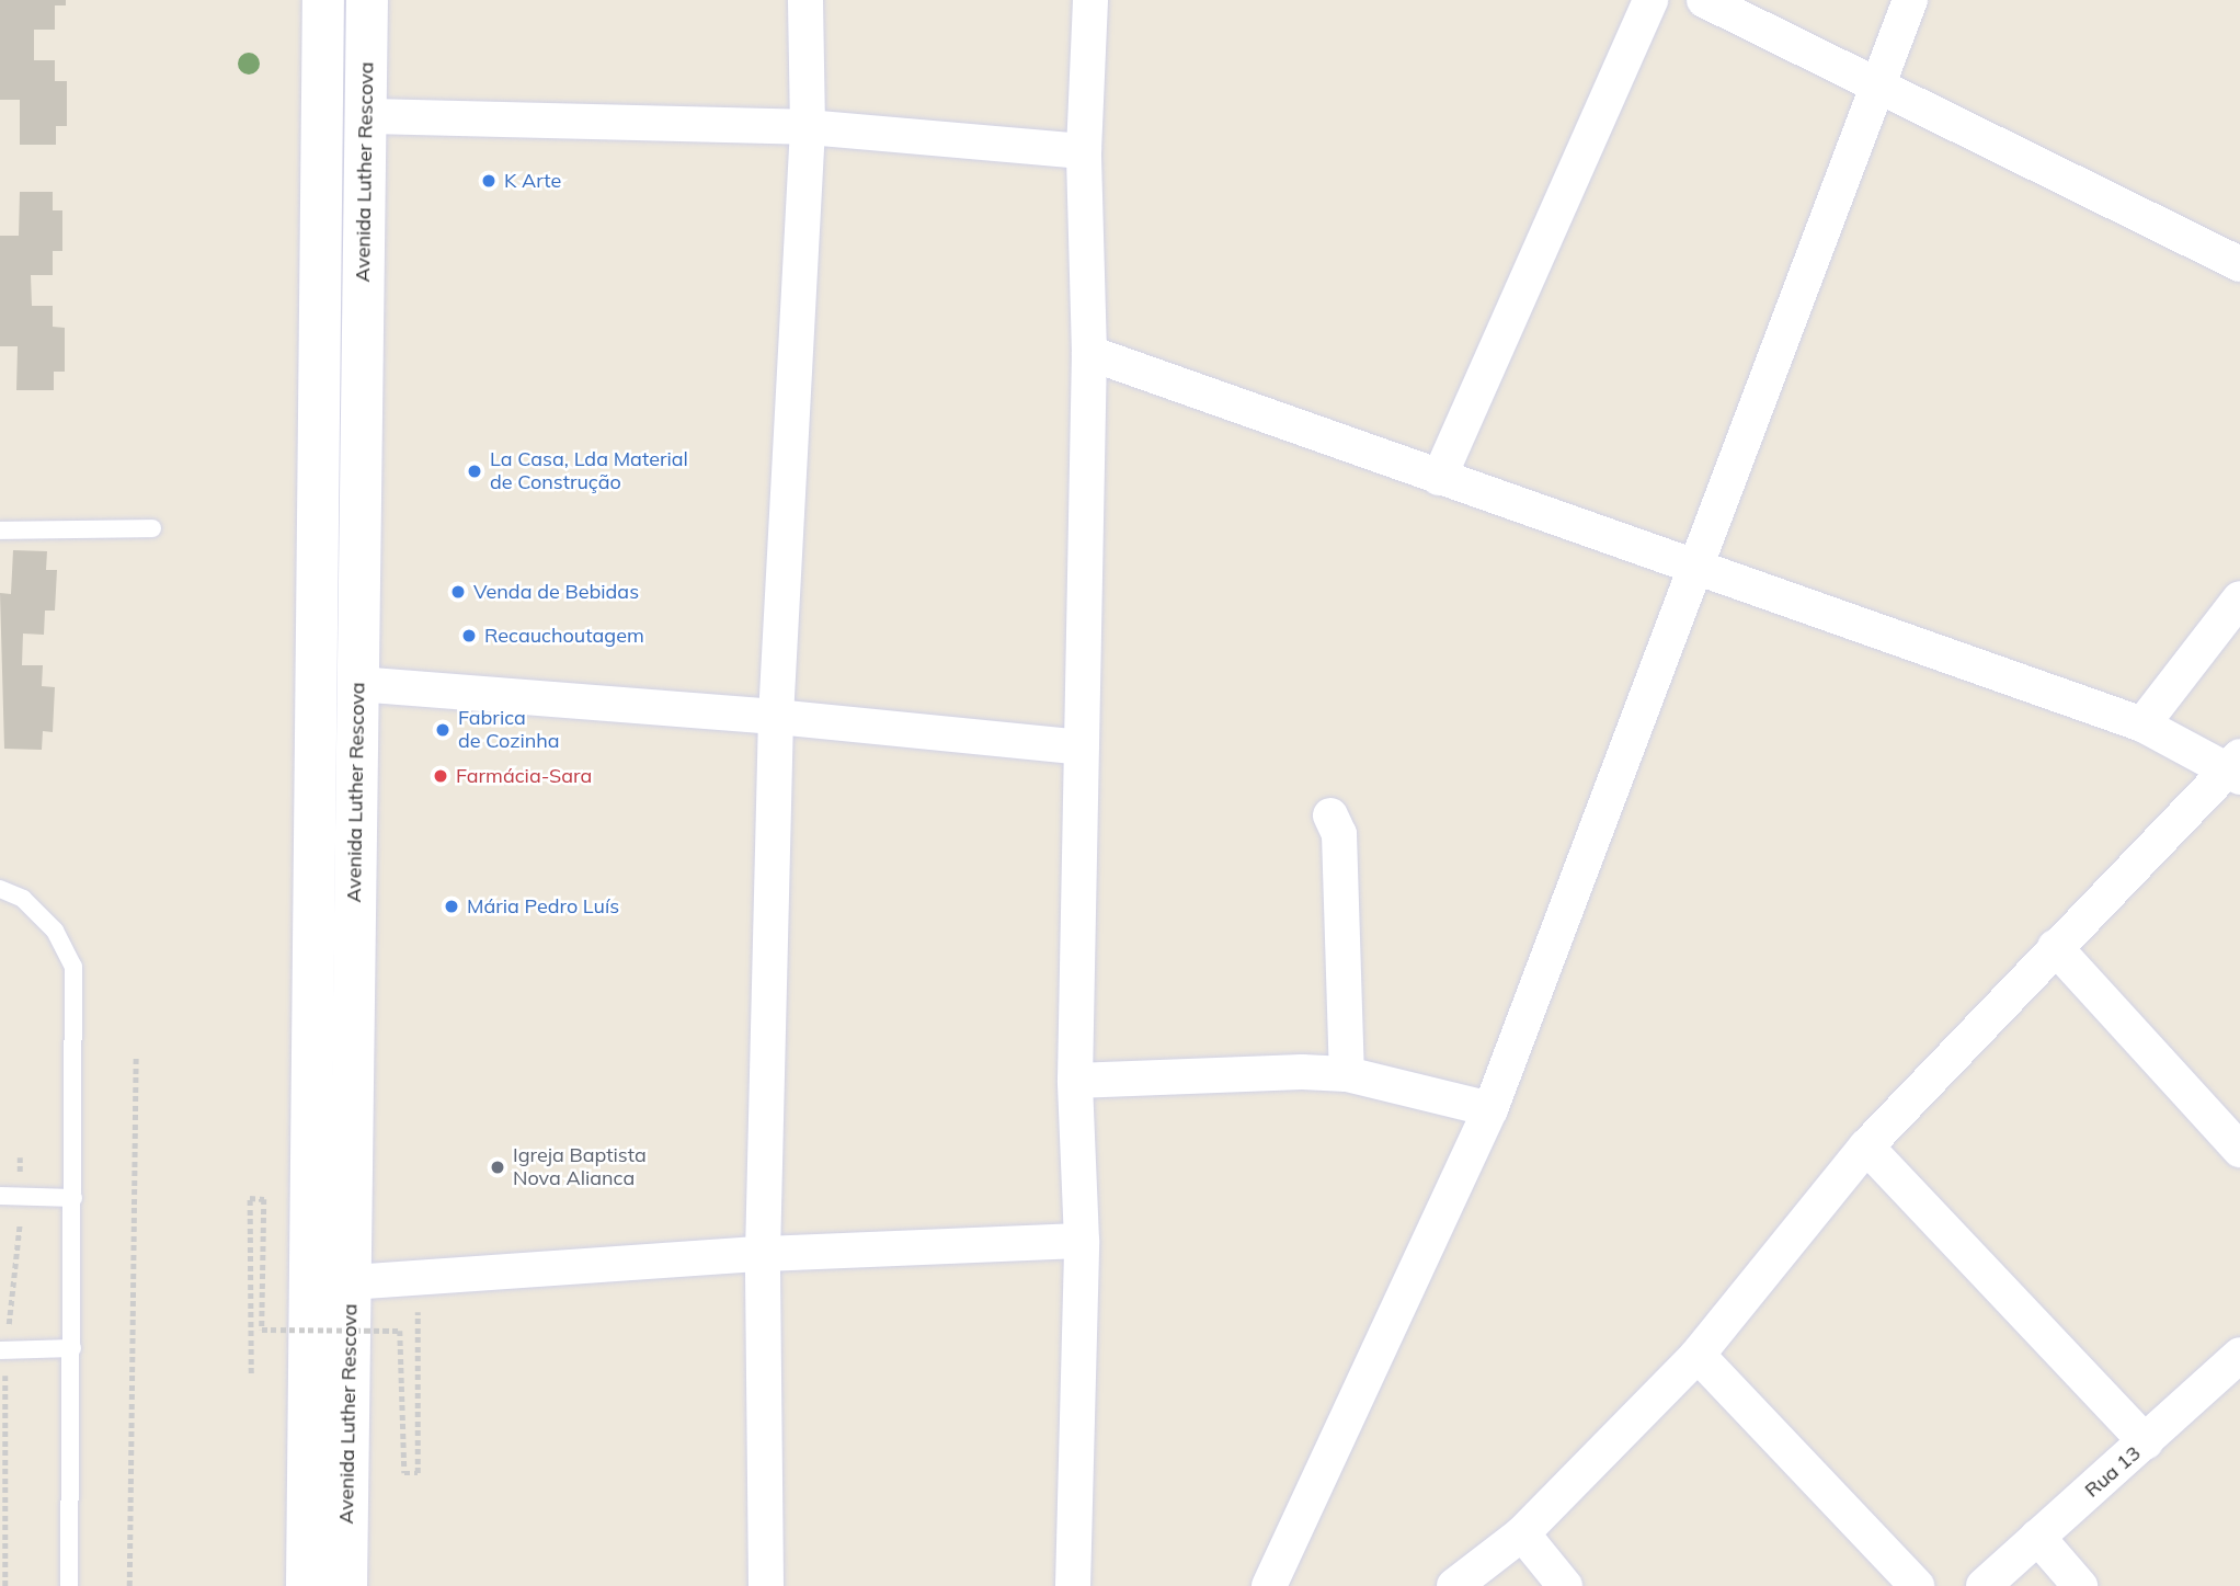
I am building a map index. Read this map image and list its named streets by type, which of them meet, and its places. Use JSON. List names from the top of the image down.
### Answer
{
  "streets": {
    "main road": ["Avenida Luther Rescova"],
    "street": ["Rua 13"]
  },
  "places": [
    "K Arte",
    "La Casa, Lda Material de Construção",
    "Venda de Bebidas",
    "Recauchoutagem",
    "Fabrica de Cozinha",
    "Farmácia-Sara",
    "Mária Pedro Luís",
    "Igreja Baptista Nova Alianca"
  ]
}
